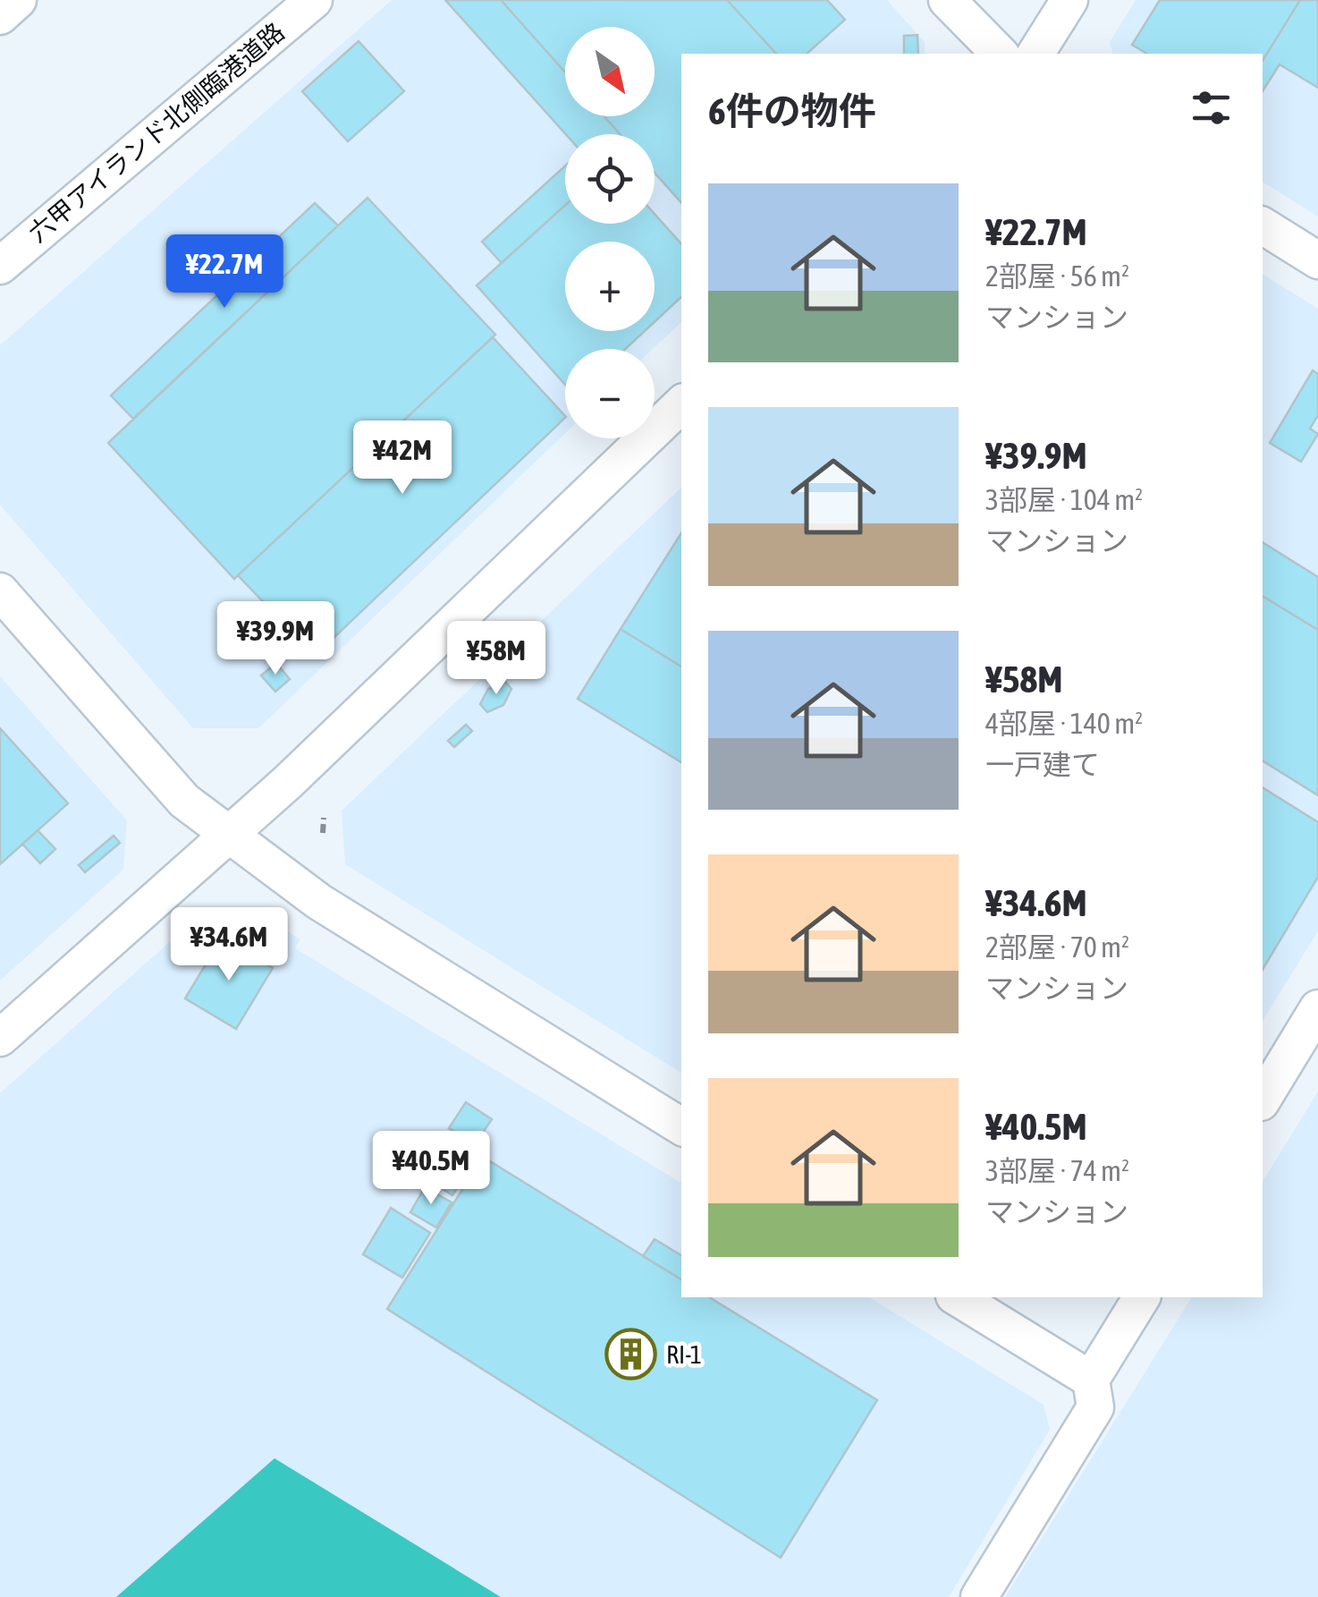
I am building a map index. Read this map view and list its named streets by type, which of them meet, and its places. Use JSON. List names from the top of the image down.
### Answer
{
  "streets": {
    "street": ["六甲アイランド北側臨港道路"]
  },
  "places": {
    "building": ["RI-1"]
  },
  "north": "bottom right",
  "page": {
    "map_buttons": ["+", "−"],
    "heading": "6件の物件",
    "list": [
      {
        "name": "¥22.7M",
        "note": "2部屋 · 56 m² · マンション"
      },
      {
        "name": "¥39.9M",
        "note": "3部屋 · 104 m² · マンション"
      },
      {
        "name": "¥58M",
        "note": "4部屋 · 140 m² · 一戸建て"
      },
      {
        "name": "¥34.6M",
        "note": "2部屋 · 70 m² · マンション"
      },
      {
        "name": "¥40.5M",
        "note": "3部屋 · 74 m² · マンション"
      }
    ],
    "price": [
      "¥22.7M",
      "¥42M",
      "¥39.9M",
      "¥58M",
      "¥34.6M",
      "¥40.5M"
    ]
  }
}
